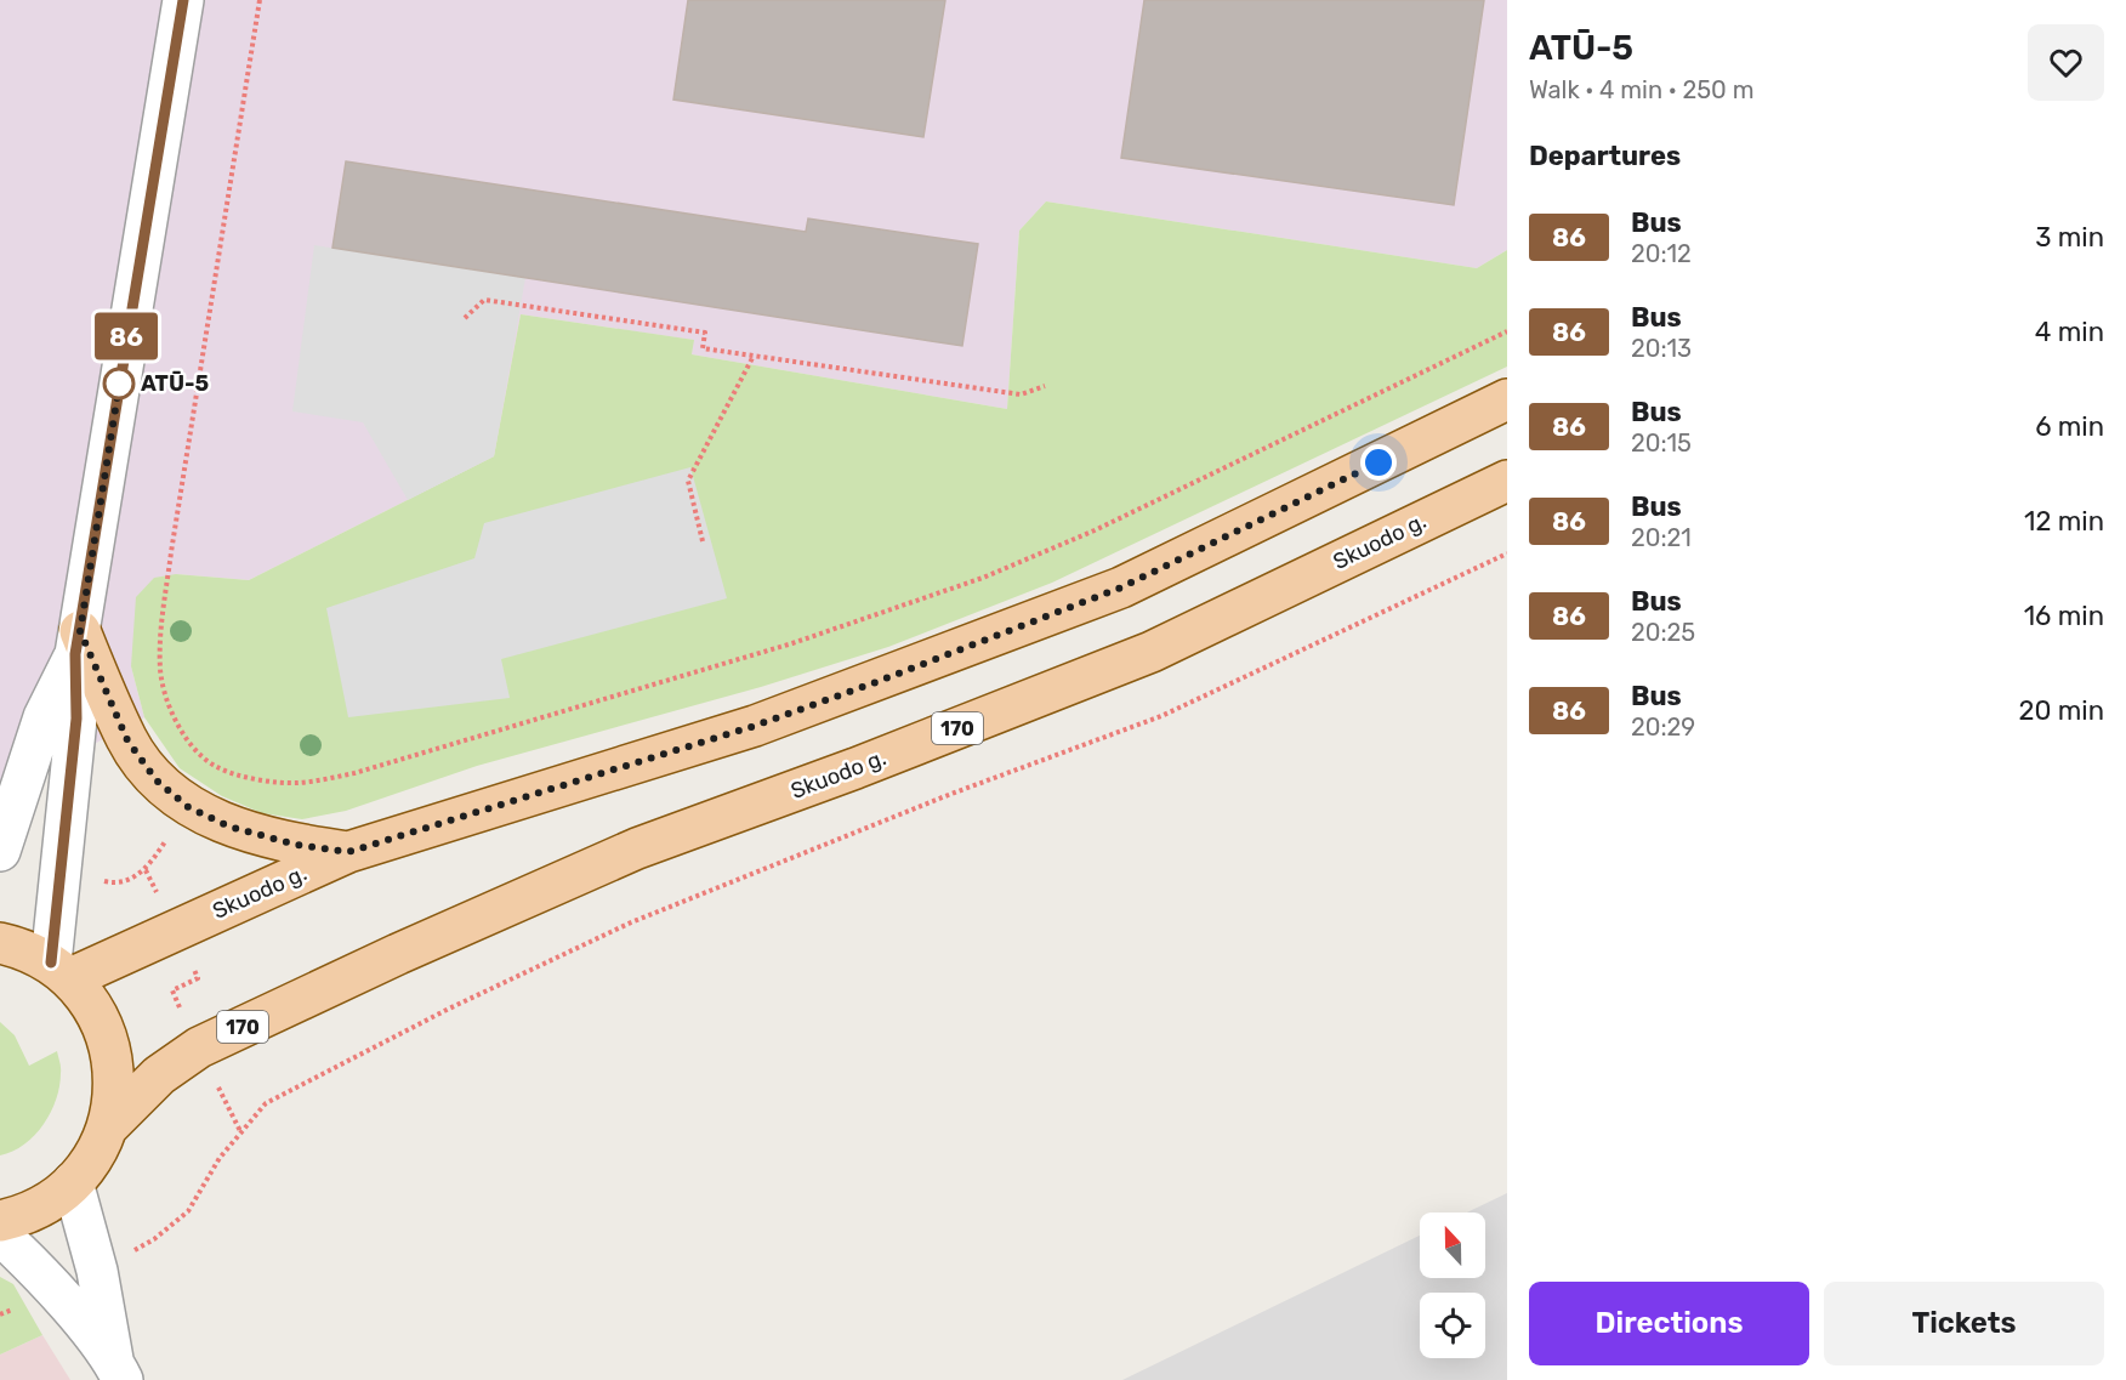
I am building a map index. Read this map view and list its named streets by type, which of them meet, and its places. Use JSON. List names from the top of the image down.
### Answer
{
  "streets": {
    "main road": ["Skuodo g.", "170"]
  },
  "places": ["ATŪ-5"],
  "lines": ["bus line 86"],
  "north": "top",
  "page": {
    "on_map": "86",
    "heading": [
      ["ATŪ-5", "Walk · 4 min · 250 m"],
      "Departures"
    ],
    "list": [
      {
        "mark": "86",
        "name": "Bus",
        "note": "20:12",
        "value": "3 min"
      },
      {
        "mark": "86",
        "name": "Bus",
        "note": "20:13",
        "value": "4 min"
      },
      {
        "mark": "86",
        "name": "Bus",
        "note": "20:15",
        "value": "6 min"
      },
      {
        "mark": "86",
        "name": "Bus",
        "note": "20:21",
        "value": "12 min"
      },
      {
        "mark": "86",
        "name": "Bus",
        "note": "20:25",
        "value": "16 min"
      },
      {
        "mark": "86",
        "name": "Bus",
        "note": "20:29",
        "value": "20 min"
      }
    ],
    "buttons": ["Directions", "Tickets"]
  }
}
